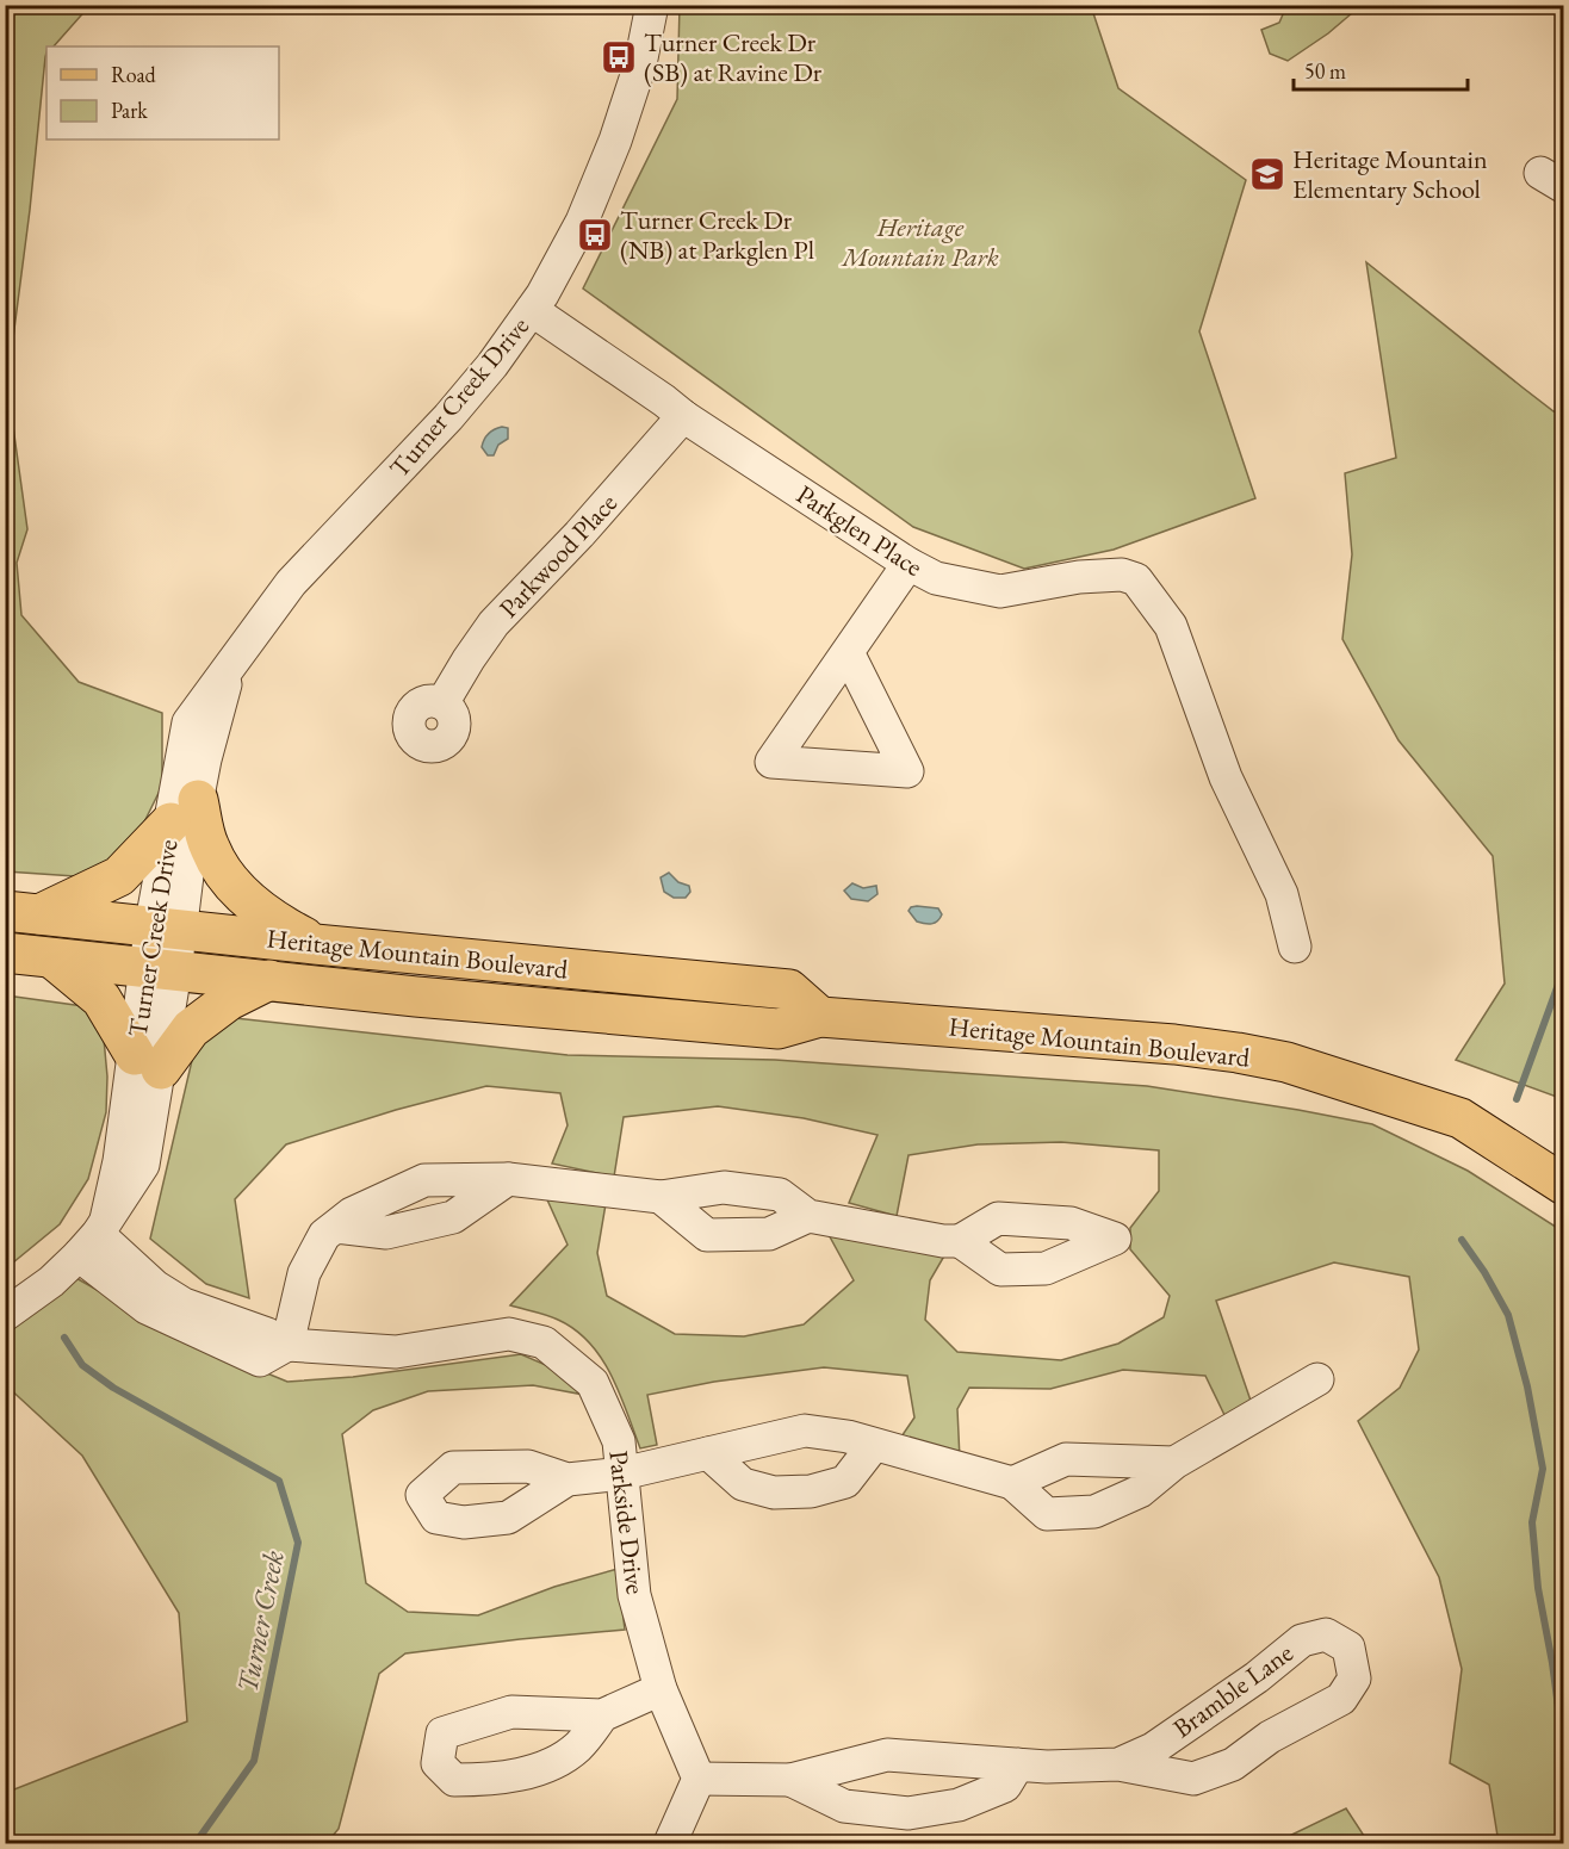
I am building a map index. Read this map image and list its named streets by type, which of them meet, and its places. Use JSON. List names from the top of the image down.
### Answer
{
  "streets": {
    "main road": ["Heritage Mountain Boulevard"],
    "street": [
      "Turner Creek Drive",
      "Parkglen Place",
      "Parkwood Place",
      "Parkside Drive",
      "Bramble Lane"
    ]
  },
  "crossings": [
    ["Turner Creek Drive", "Parkglen Place"],
    ["Turner Creek Drive", "Heritage Mountain Boulevard"],
    ["Parkglen Place", "Parkwood Place"],
    ["Parkside Drive", "Bramble Lane"]
  ],
  "water": ["Turner Creek"],
  "parks": ["Heritage Mountain Park"],
  "places": {
    "bus stop": ["Turner Creek Dr (SB) at Ravine Dr", "Turner Creek Dr (NB) at Parkglen Pl"],
    "school or university": ["Heritage Mountain Elementary School"]
  },
  "legend": ["Road", "Park"],
  "scale_bar": "50 m"
}
